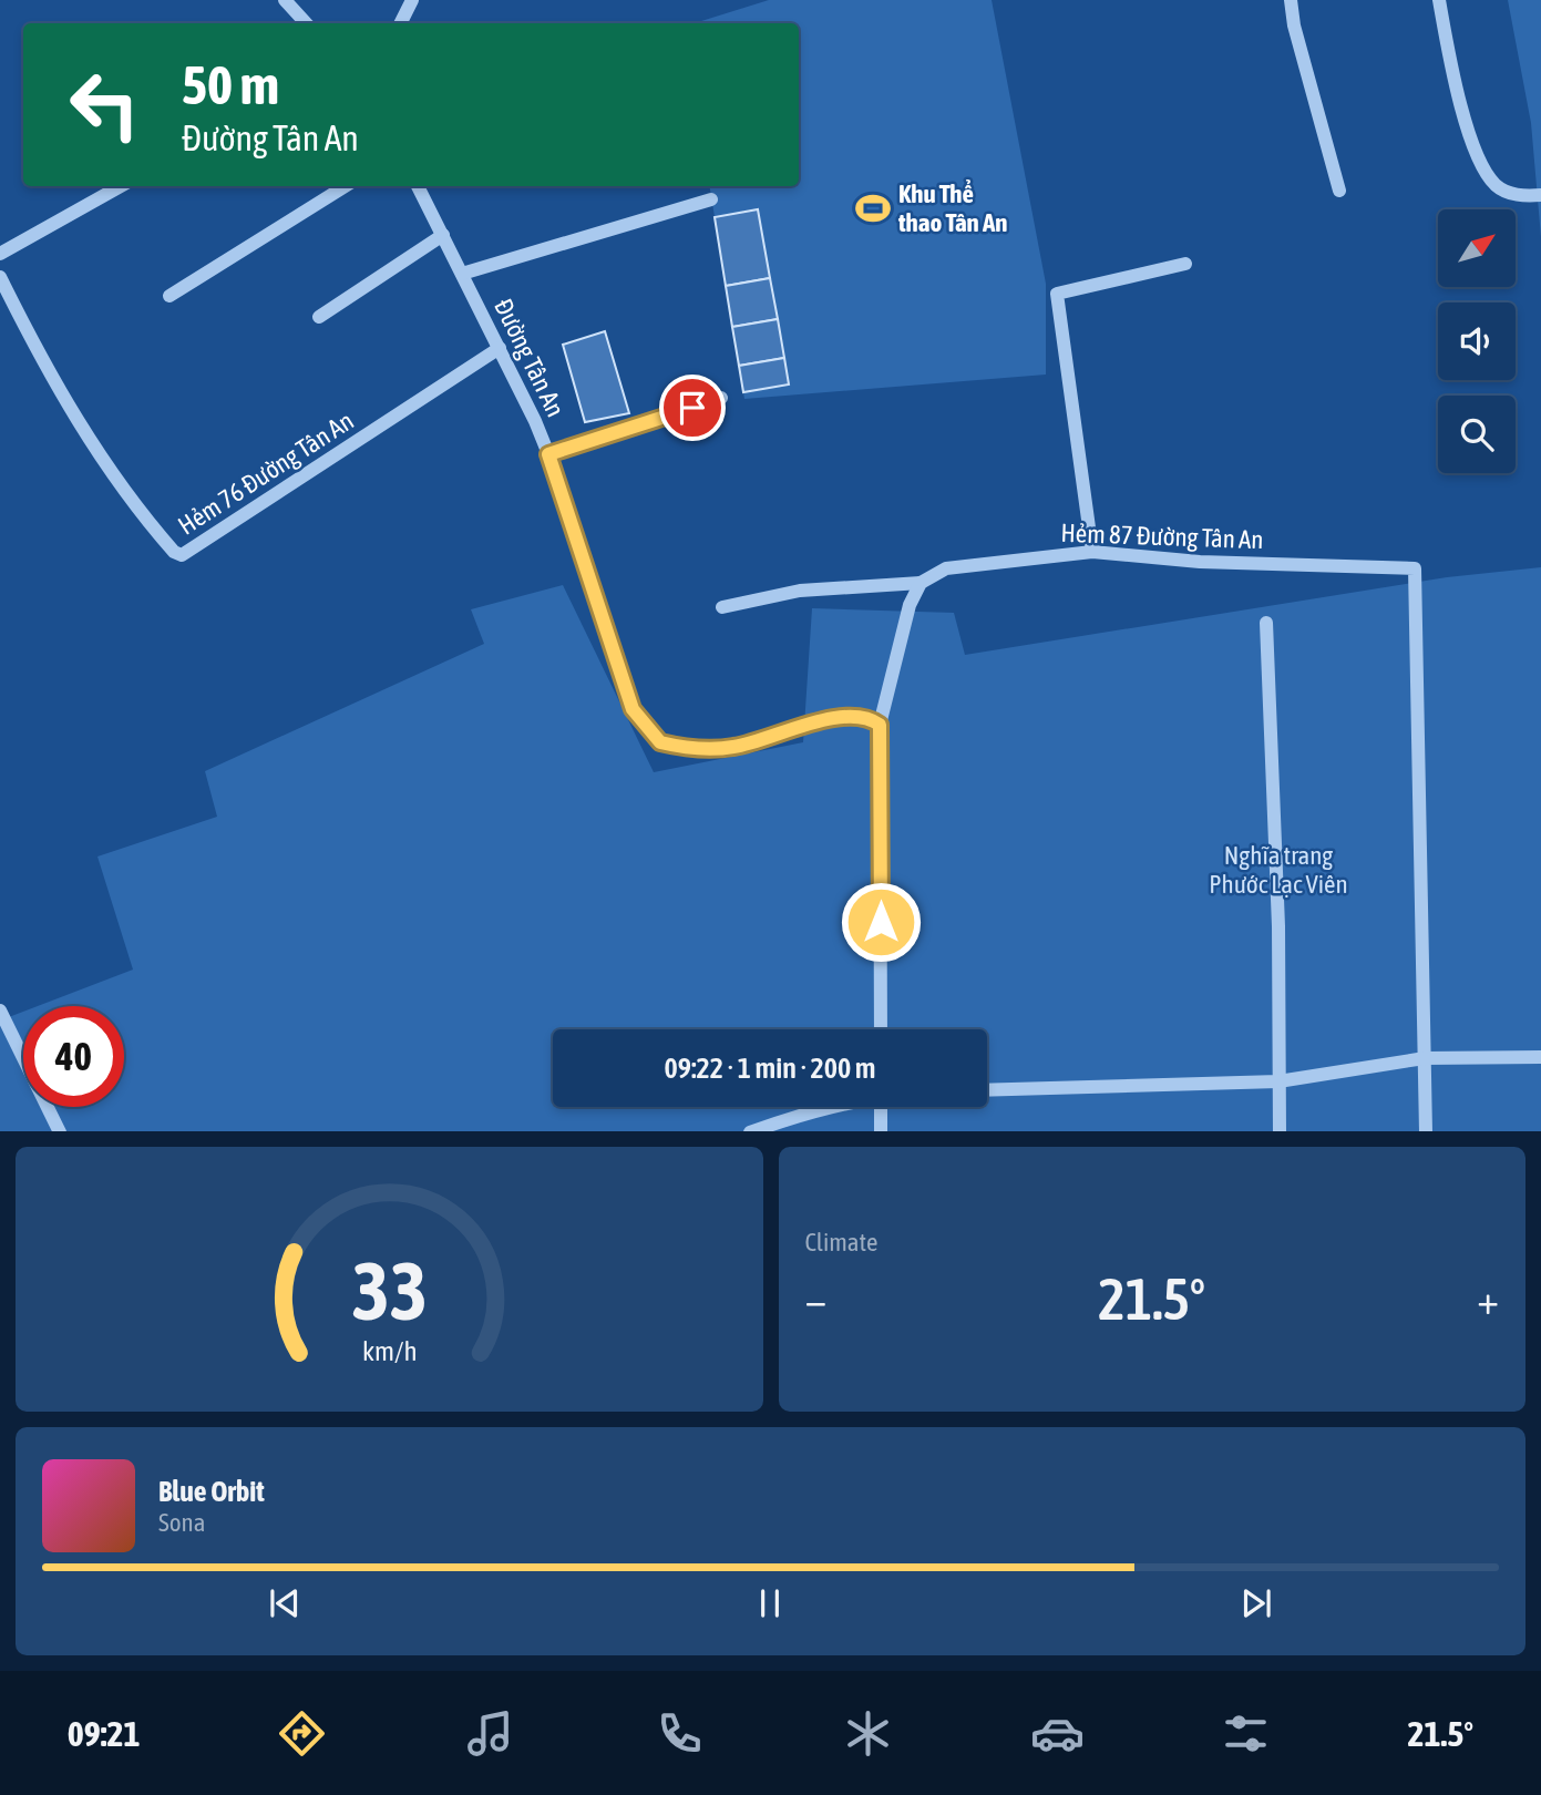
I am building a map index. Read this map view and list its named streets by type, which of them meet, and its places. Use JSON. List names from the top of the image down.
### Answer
{
  "streets": {
    "street": ["Đường Tân An", "Hẻm 76 Đường Tân An", "Hẻm 87 Đường Tân An"]
  },
  "crossings": [
    ["Đường Tân An", "Hẻm 76 Đường Tân An"]
  ],
  "parks": ["Nghĩa trang Phước Lạc Viên"],
  "places": {
    "sports": ["Khu Thể thao Tân An"]
  },
  "north": "top right",
  "page": {
    "turn": ["50 m", "Đường Tân An"],
    "limit": "40",
    "trip": "09:22 · 1 min · 200 m",
    "tile": "Climate",
    "heat": ["−", "21.5°", "+"],
    "song": ["Blue Orbit", "Sona"],
    "tabs": ["09:21", "21.5°"],
    "gauge": ["33", "km/h"]
  }
}
